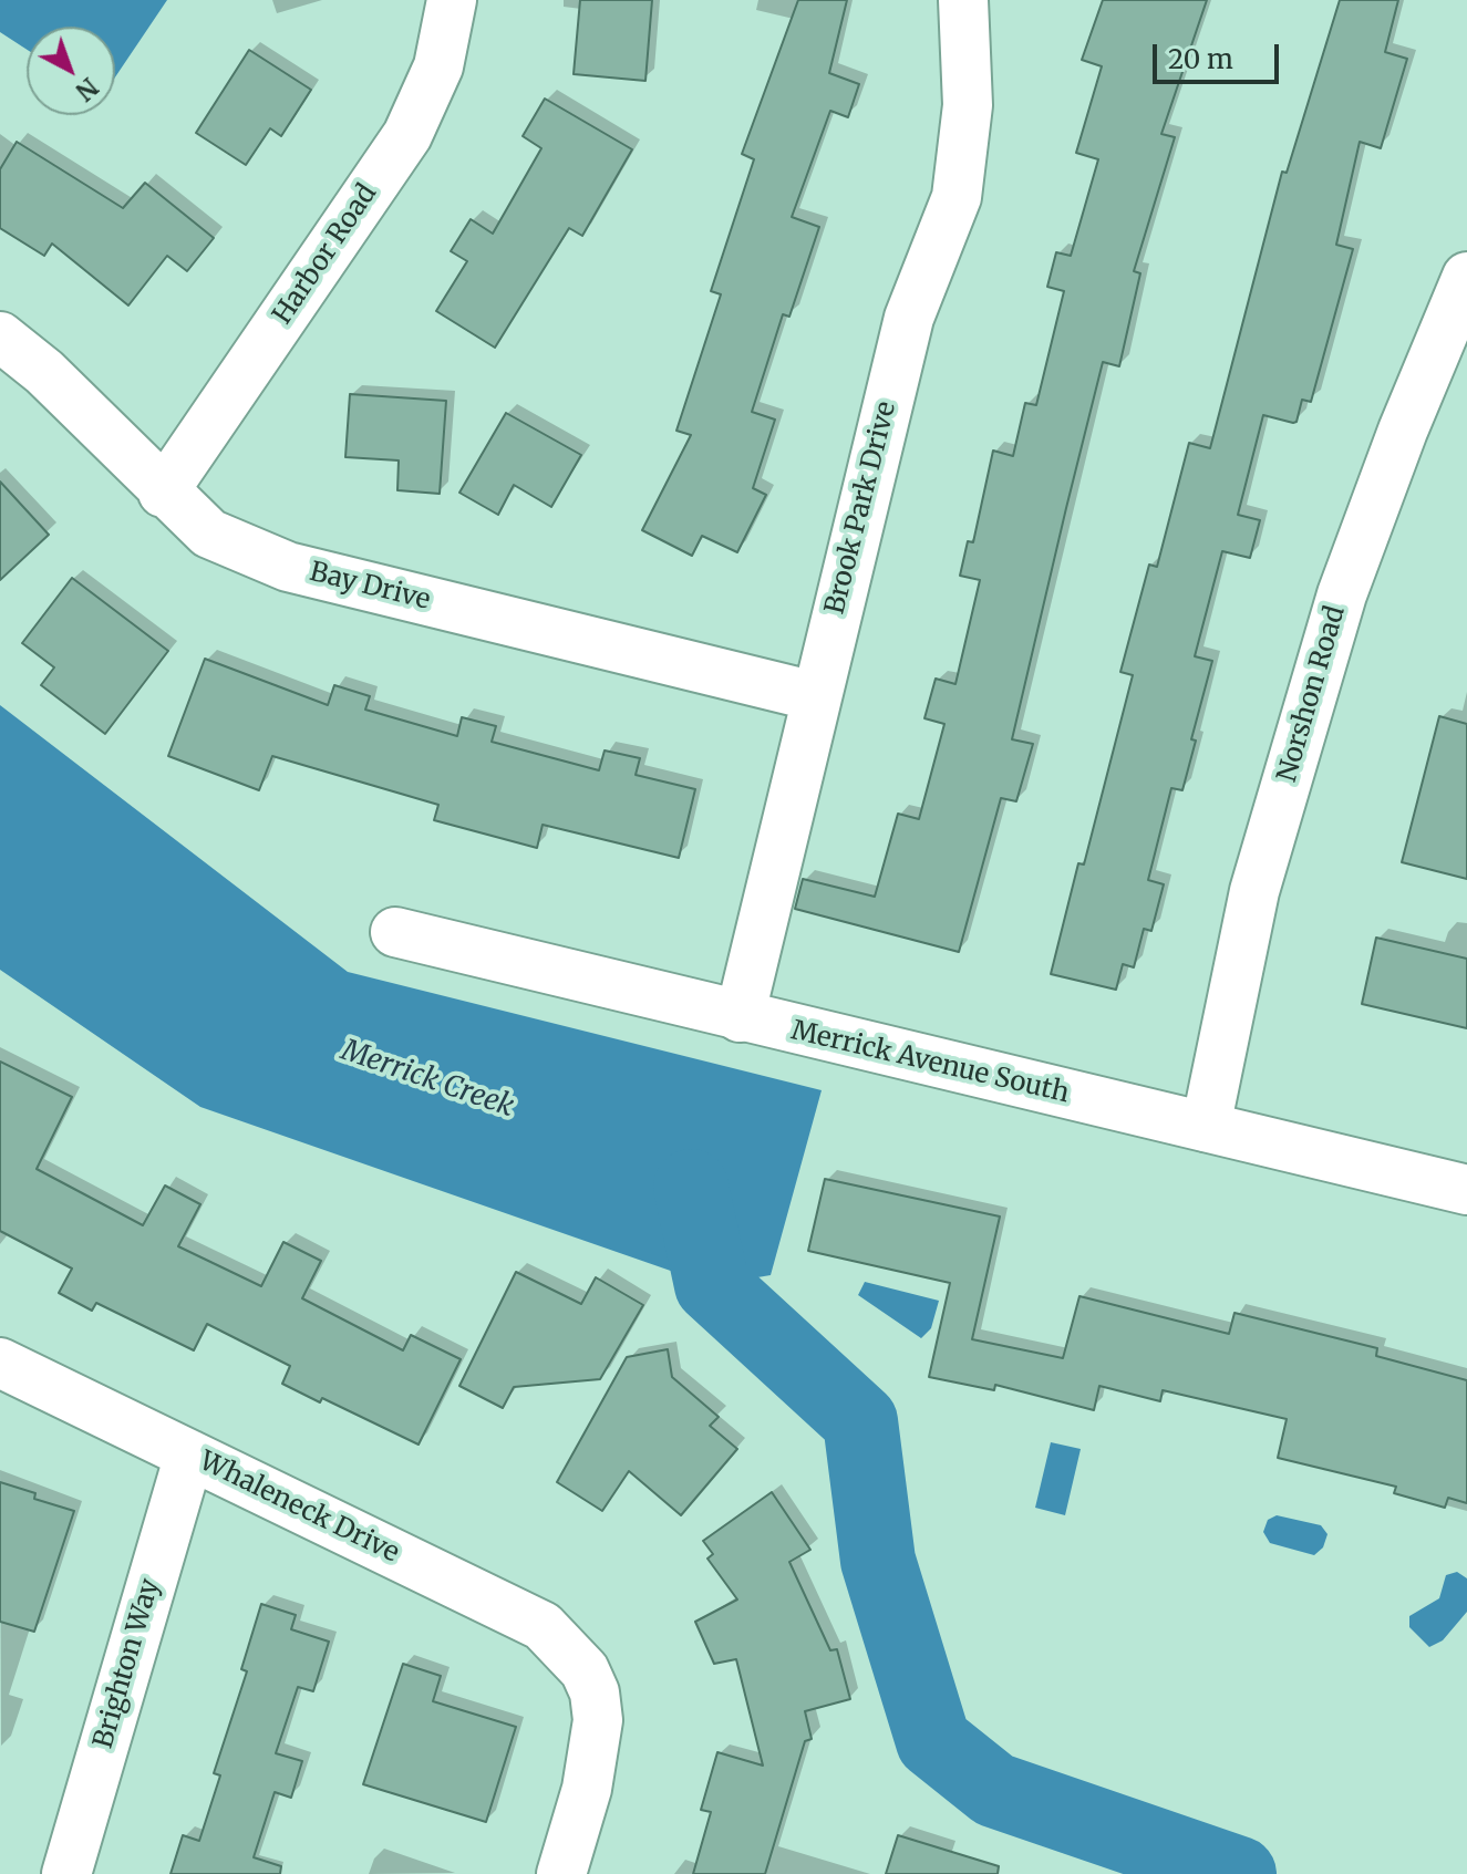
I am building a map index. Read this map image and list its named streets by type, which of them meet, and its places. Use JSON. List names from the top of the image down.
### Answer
{
  "streets": {
    "street": [
      "Harbor Road",
      "Brook Park Drive",
      "Bay Drive",
      "Norshon Road",
      "Merrick Avenue South",
      "Whaleneck Drive",
      "Brighton Way"
    ]
  },
  "crossings": [
    ["Harbor Road", "Bay Drive"],
    ["Brook Park Drive", "Bay Drive"],
    ["Brook Park Drive", "Merrick Avenue South"],
    ["Norshon Road", "Merrick Avenue South"],
    ["Whaleneck Drive", "Brighton Way"]
  ],
  "water": ["Merrick Creek"],
  "scale_bar": "20 m",
  "north": "bottom right"
}
